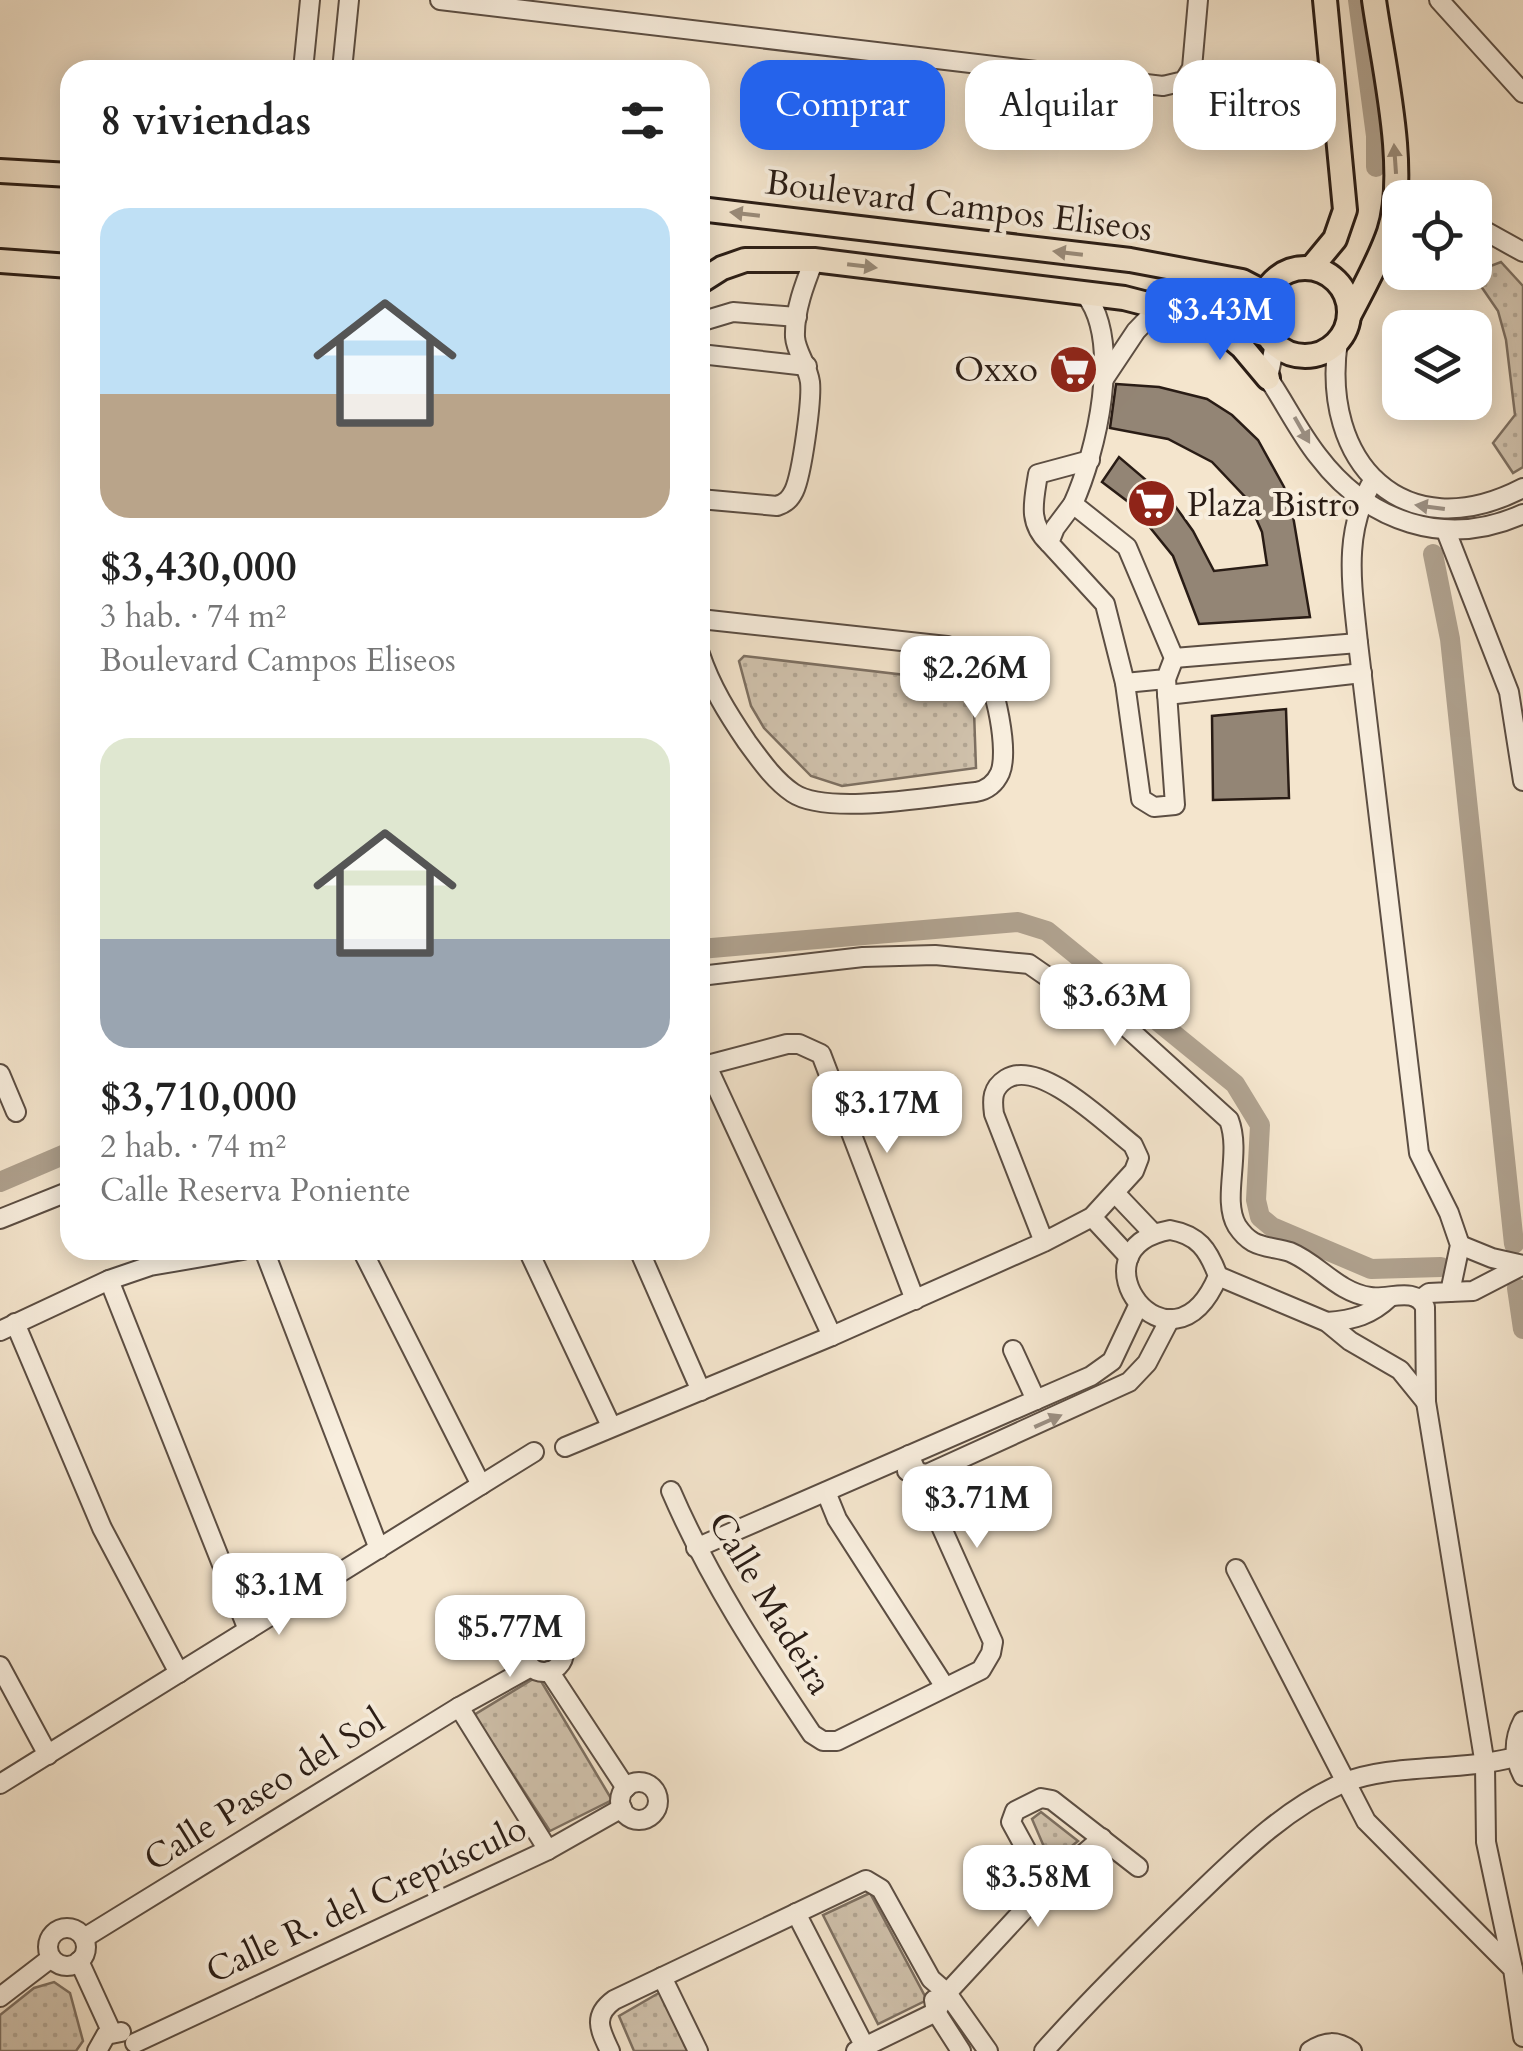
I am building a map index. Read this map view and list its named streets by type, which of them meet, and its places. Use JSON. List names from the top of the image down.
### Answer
{
  "streets": {
    "main road": ["Boulevard Campos Eliseos"],
    "street": ["Calle Madeira", "Calle Paseo del Sol", "Calle R. del Crepúsculo"]
  },
  "crossings": [
    ["Calle Paseo del Sol", "Calle R. del Crepúsculo"]
  ],
  "places": {
    "supermarket": ["Oxxo", "Plaza Bistro"]
  },
  "page": {
    "chip": ["Comprar", "Alquilar", "Filtros"],
    "heading": "8 viviendas",
    "list": [
      {
        "name": "$3,430,000",
        "note": "3 hab. · 74 m² · Boulevard Campos Eliseos"
      },
      {
        "name": "$3,710,000",
        "note": "2 hab. · 74 m² · Calle Reserva Poniente"
      }
    ],
    "price": [
      "$3.43M",
      "$2.26M",
      "$3.63M",
      "$3.17M",
      "$3.71M",
      "$3.1M",
      "$5.77M",
      "$3.58M"
    ]
  }
}
